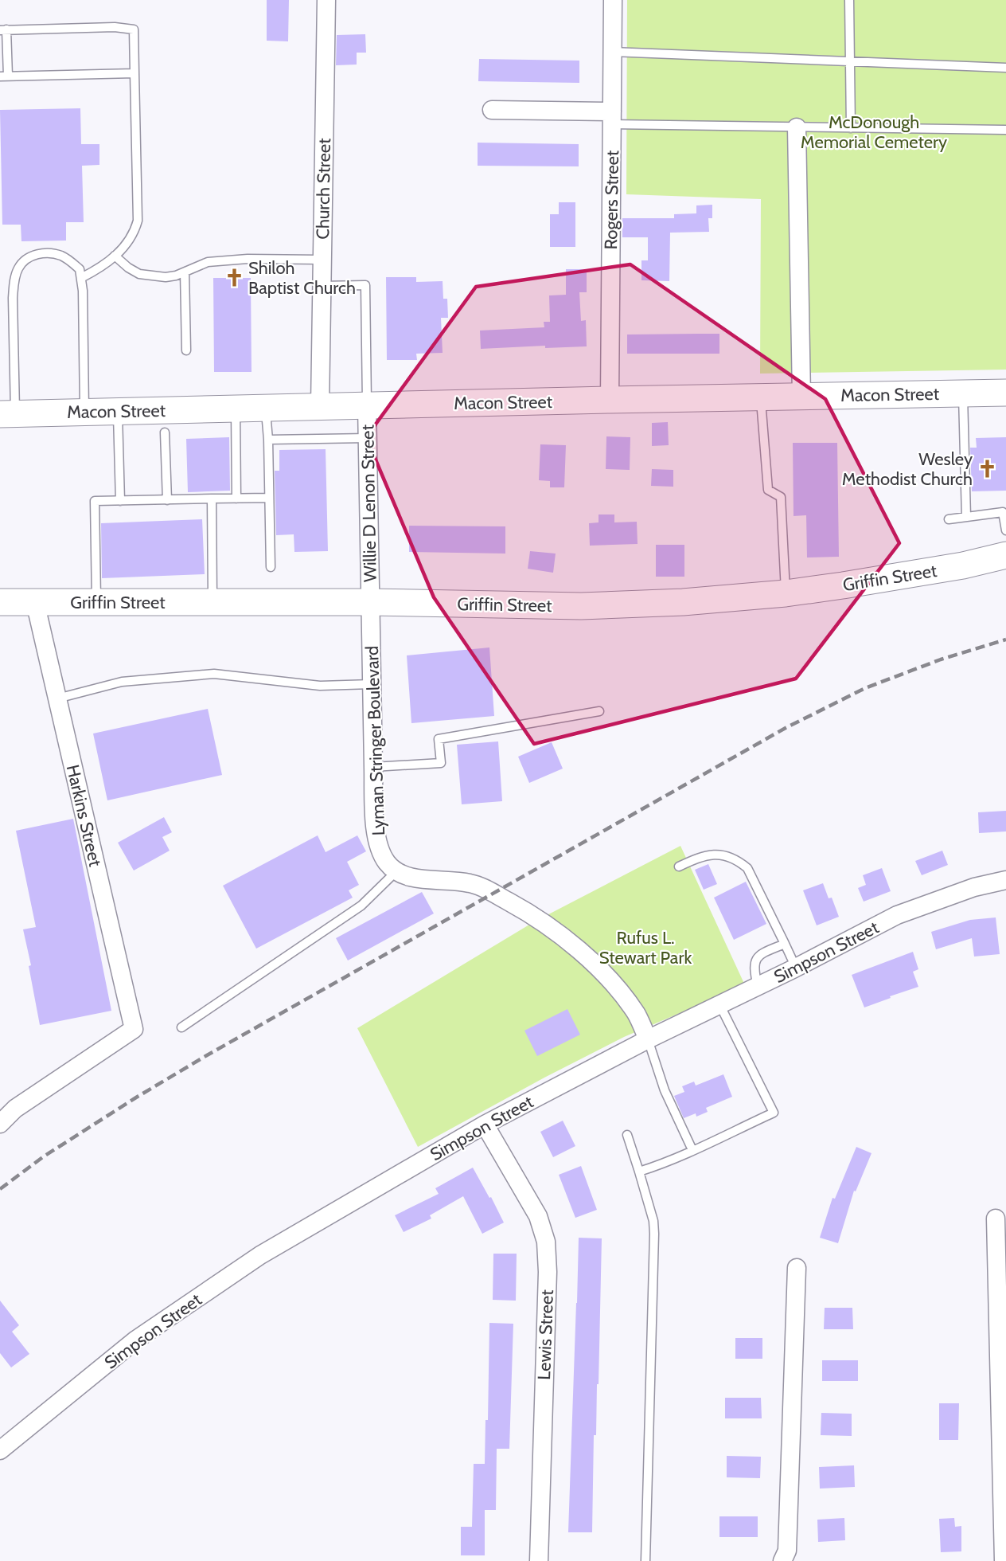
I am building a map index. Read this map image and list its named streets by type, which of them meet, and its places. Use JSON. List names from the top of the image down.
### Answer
{
  "streets": {
    "main road": ["Macon Street", "Griffin Street"],
    "street": [
      "Church Street",
      "Rogers Street",
      "Willie D Lenon Street",
      "Lyman Stringer Boulevard",
      "Harkins Street",
      "Simpson Street",
      "Lewis Street"
    ]
  },
  "crossings": [
    ["Church Street", "Macon Street"],
    ["Rogers Street", "Macon Street"],
    ["Macon Street", "Willie D Lenon Street"],
    ["Willie D Lenon Street", "Griffin Street"],
    ["Willie D Lenon Street", "Lyman Stringer Boulevard"],
    ["Griffin Street", "Lyman Stringer Boulevard"],
    ["Griffin Street", "Harkins Street"],
    ["Simpson Street", "Lewis Street"]
  ],
  "parks": ["McDonough Memorial Cemetery", "Rufus L. Stewart Park"],
  "places": {
    "church": ["Shiloh Baptist Church", "Wesley Methodist Church"]
  }
}
